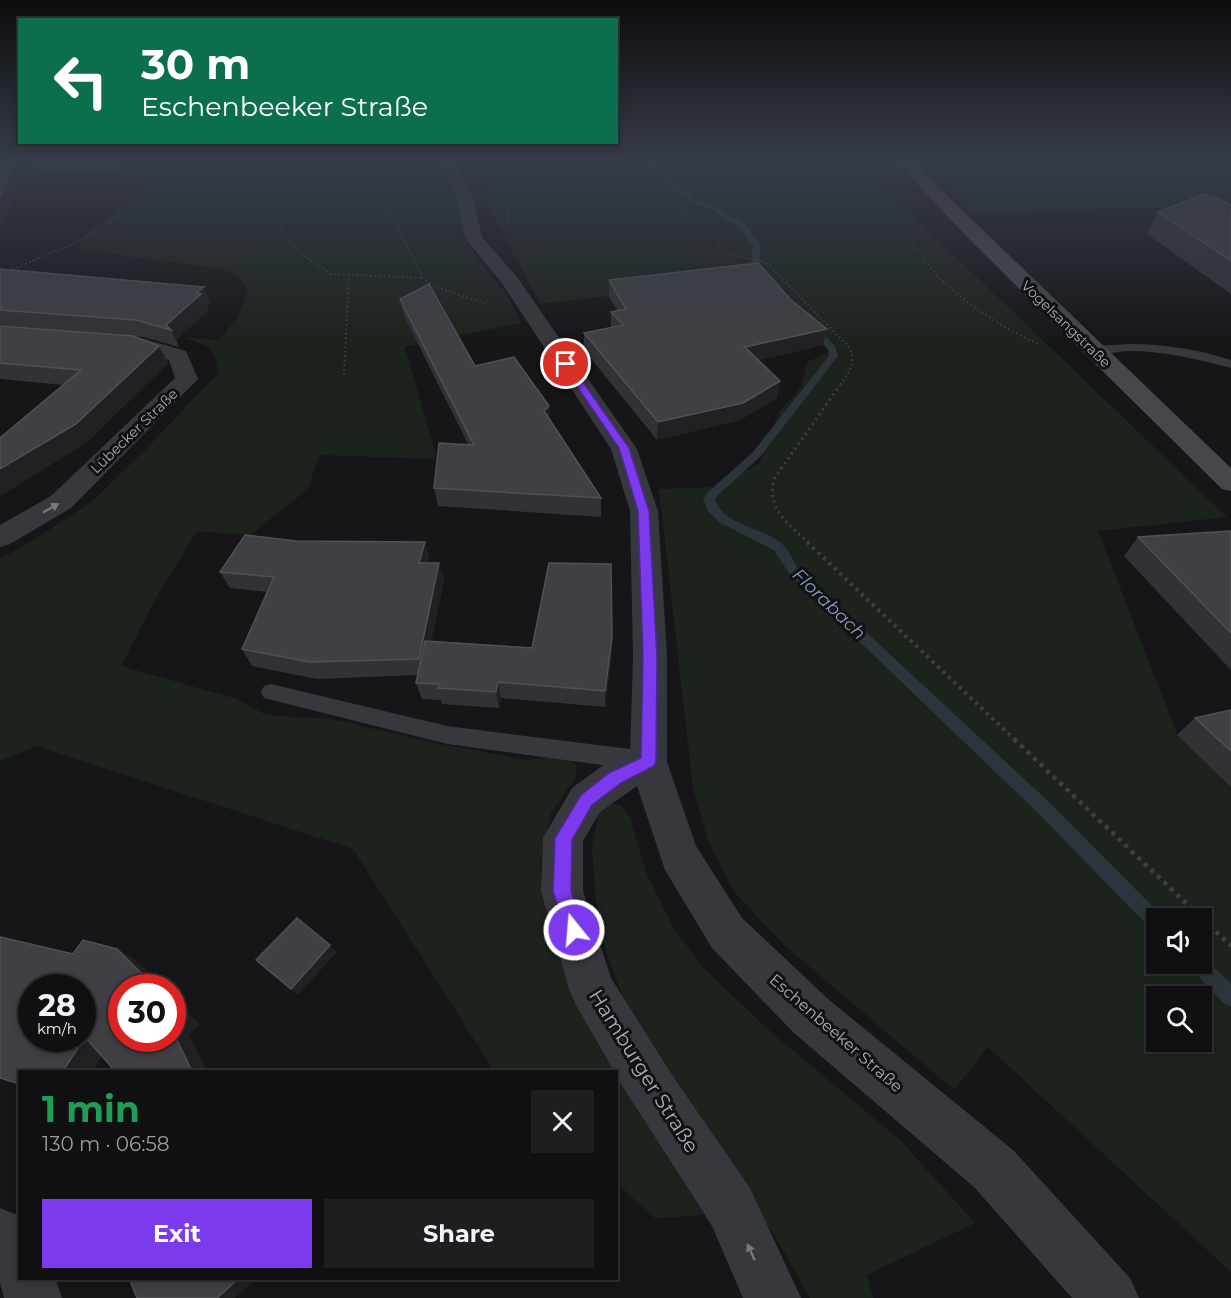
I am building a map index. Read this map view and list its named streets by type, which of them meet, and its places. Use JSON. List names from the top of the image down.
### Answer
{
  "streets": {
    "street": [
      "Vogelsangstraße",
      "Lübecker Straße",
      "Eschenbeeker Straße",
      "Hamburger Straße"
    ]
  },
  "crossings": [
    ["Eschenbeeker Straße", "Hamburger Straße"]
  ],
  "one_way": ["Hamburger Straße"],
  "water": ["Florabach"],
  "page": {
    "turn": ["30 m", "Eschenbeeker Straße"],
    "speed": "28 km/h",
    "limit": "30",
    "heading": ["1 min", "130 m · 06:58"],
    "buttons": ["Exit", "Share"]
  }
}
